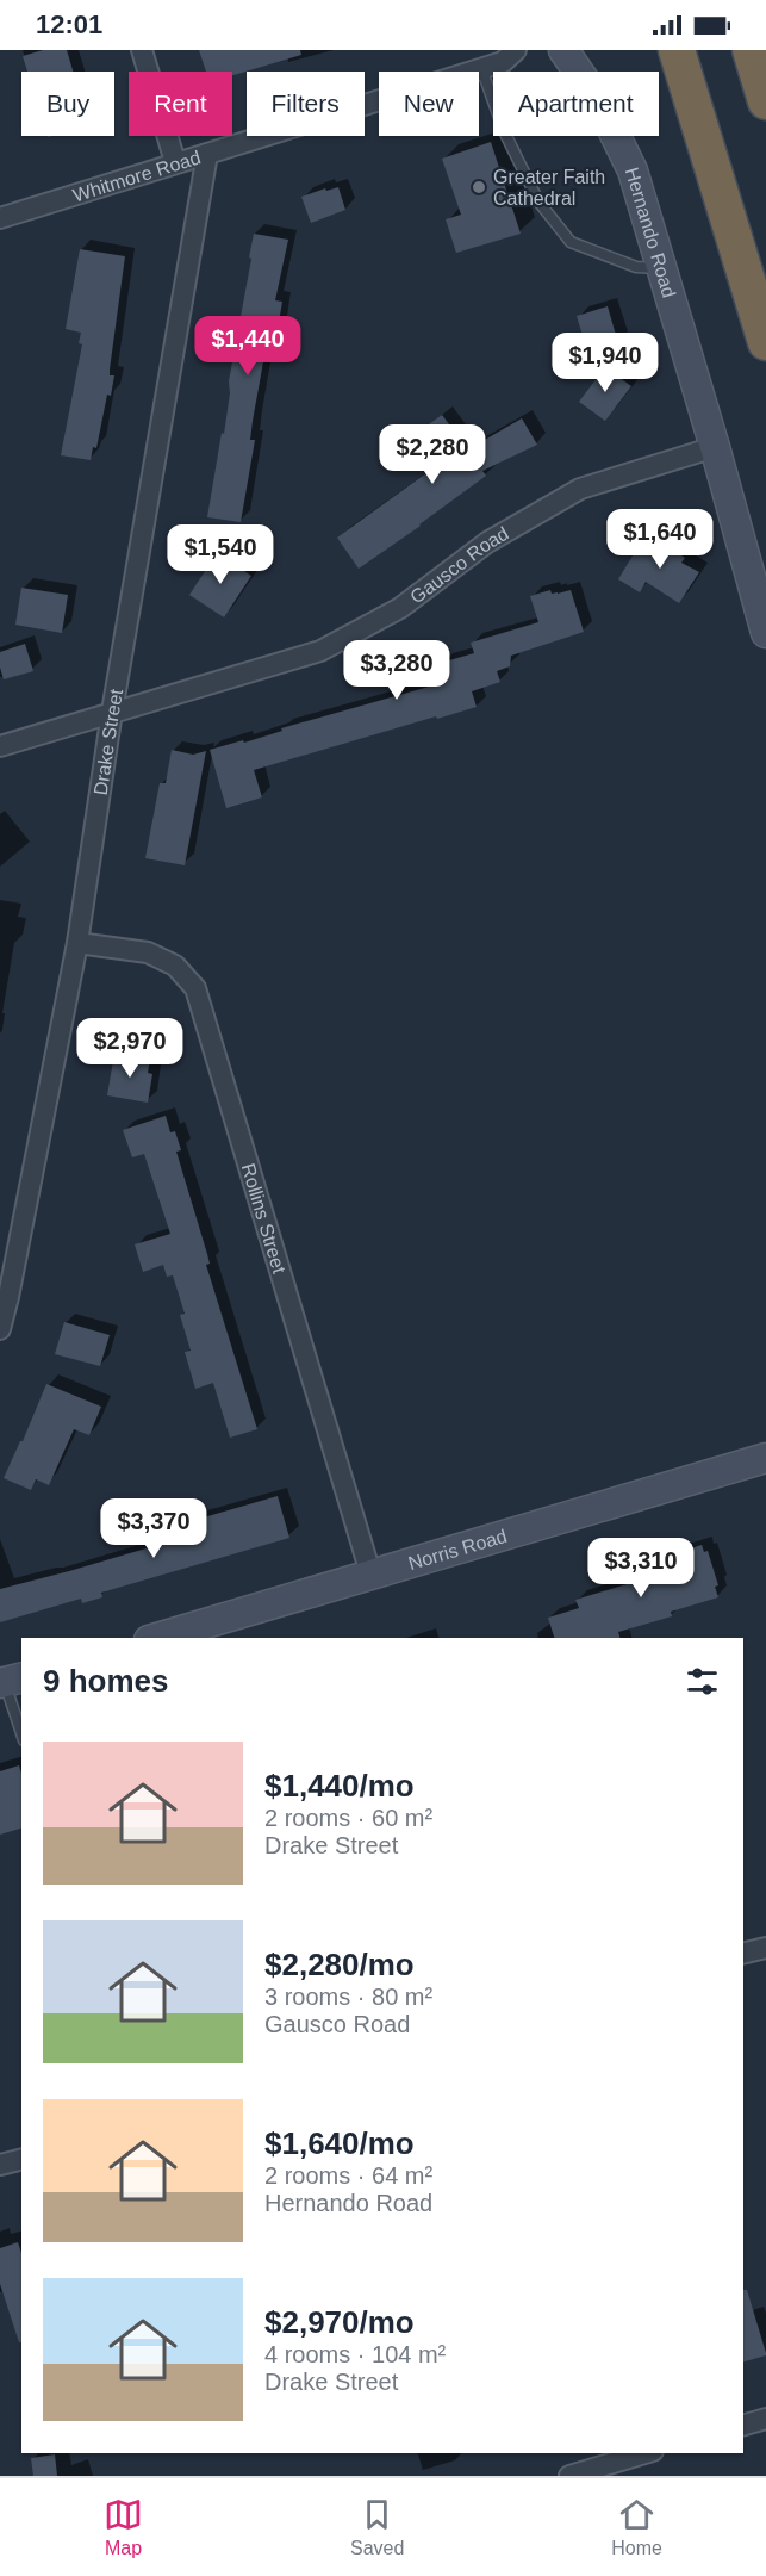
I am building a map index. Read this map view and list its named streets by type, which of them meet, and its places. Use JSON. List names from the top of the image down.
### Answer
{
  "streets": {
    "main road": ["Hernando Road", "Norris Road"],
    "street": [
      "Whitmore Road",
      "Gausco Road",
      "Drake Street",
      "Rollins Street"
    ]
  },
  "crossings": [
    ["Whitmore Road", "Drake Street"],
    ["Hernando Road", "Gausco Road"],
    ["Gausco Road", "Drake Street"],
    ["Drake Street", "Rollins Street"],
    ["Rollins Street", "Norris Road"]
  ],
  "places": ["Greater Faith Cathedral"],
  "page": {
    "status": "12:01",
    "chip": [
      "Buy",
      "Rent",
      "Filters",
      "New",
      "Apartment"
    ],
    "price": [
      "$1,440",
      "$1,940",
      "$2,280",
      "$1,640",
      "$1,540",
      "$3,280",
      "$2,970",
      "$3,370",
      "$3,310"
    ],
    "heading": "9 homes",
    "list": [
      {
        "name": "$1,440/mo",
        "note": "2 rooms · 60 m² · Drake Street"
      },
      {
        "name": "$2,280/mo",
        "note": "3 rooms · 80 m² · Gausco Road"
      },
      {
        "name": "$1,640/mo",
        "note": "2 rooms · 64 m² · Hernando Road"
      },
      {
        "name": "$2,970/mo",
        "note": "4 rooms · 104 m² · Drake Street"
      }
    ],
    "tabs": ["Map", "Saved", "Home"]
  }
}
